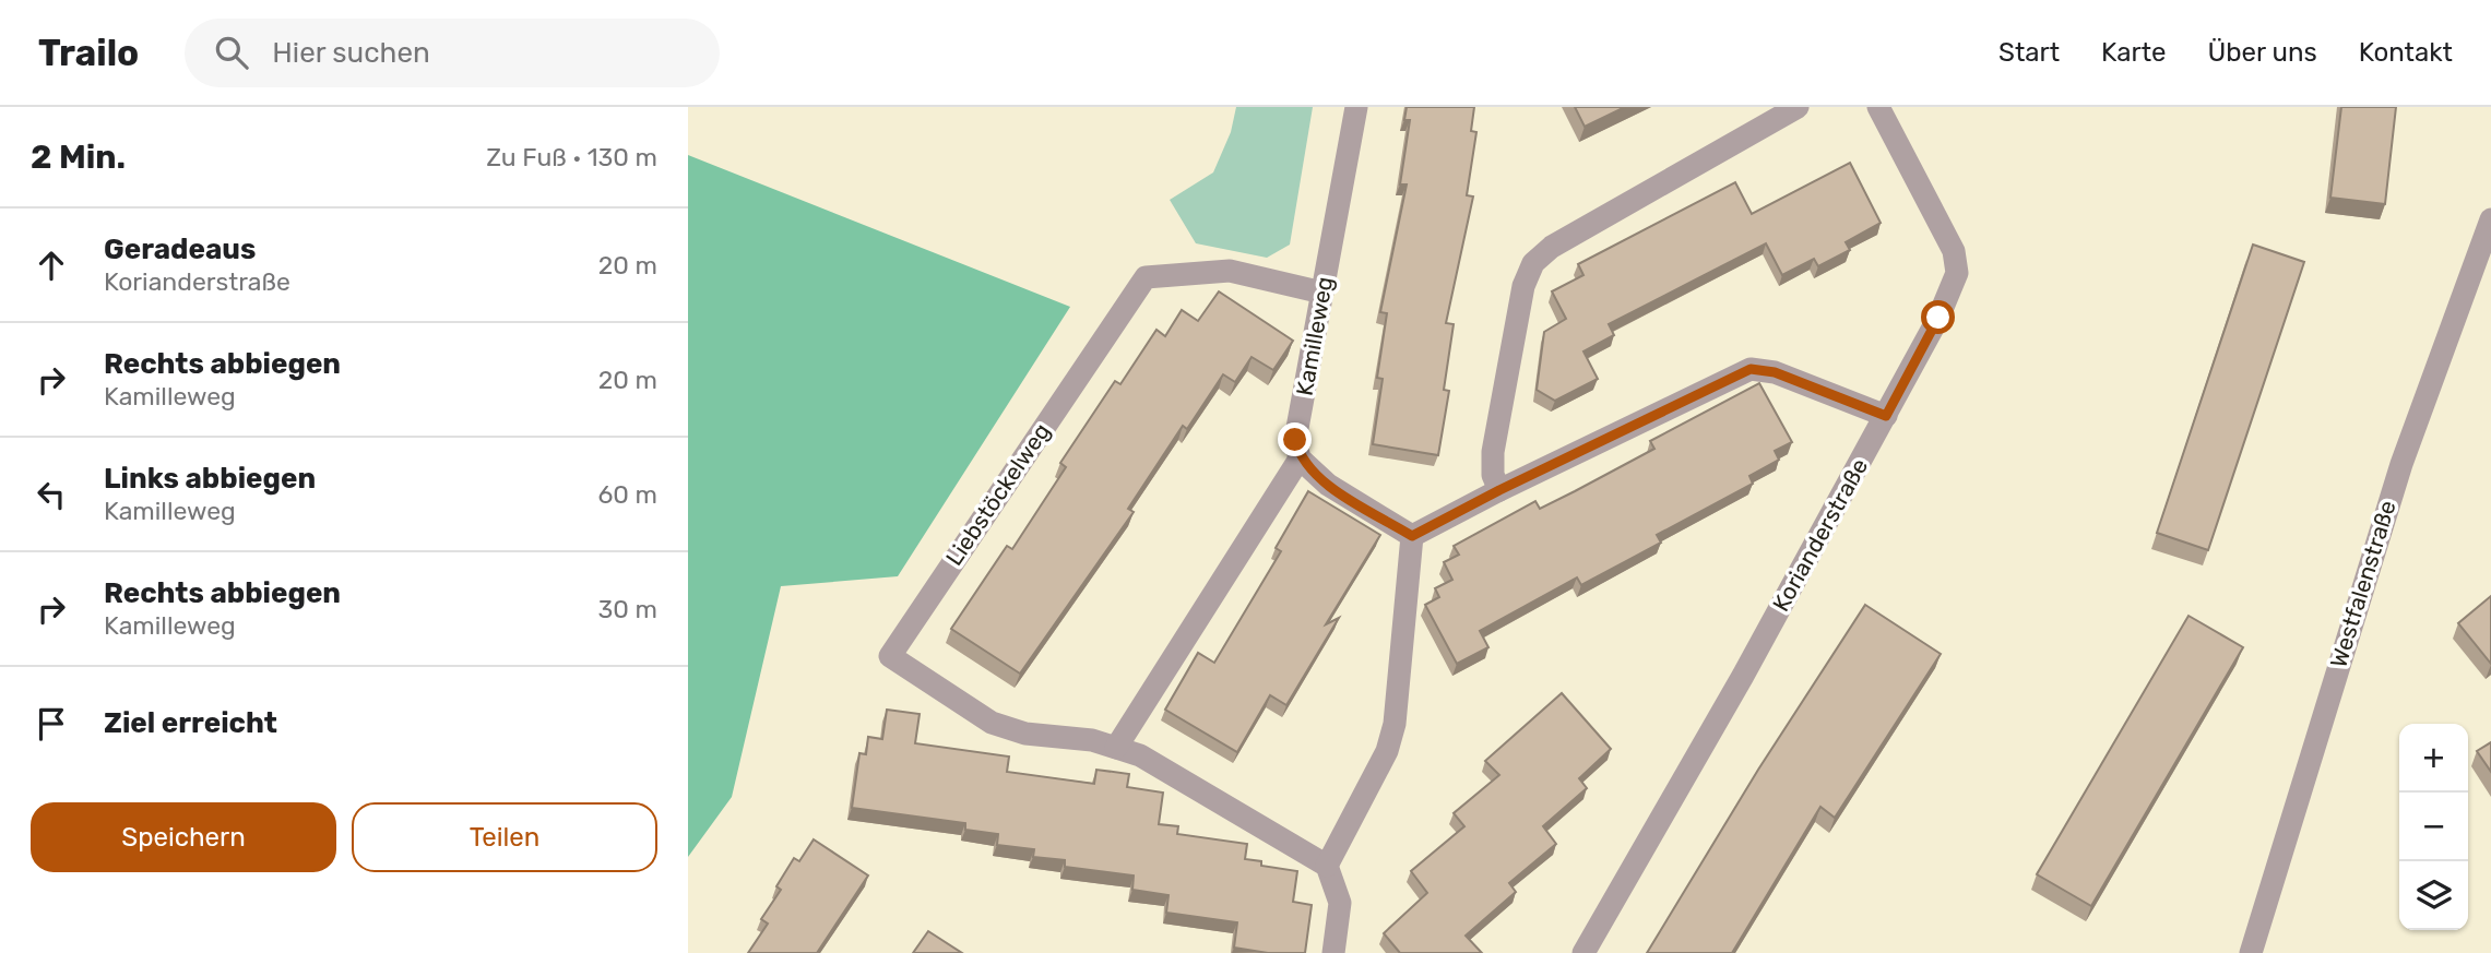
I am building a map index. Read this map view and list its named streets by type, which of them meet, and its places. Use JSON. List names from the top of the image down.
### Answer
{
  "streets": {
    "street": [
      "Kamilleweg",
      "Liebstöckelweg",
      "Korianderstraße",
      "Westfalenstraße"
    ]
  },
  "crossings": [
    ["Kamilleweg", "Liebstöckelweg"]
  ],
  "page": {
    "header": "Trailo",
    "search": "Hier suchen",
    "nav": [
      "Start",
      "Karte",
      "Über uns",
      "Kontakt"
    ],
    "heading": ["2 Min.", "Zu Fuß · 130 m"],
    "list": [
      ["Geradeaus", "Korianderstraße", "20 m"],
      ["Rechts abbiegen", "Kamilleweg", "20 m"],
      ["Links abbiegen", "Kamilleweg", "60 m"],
      ["Rechts abbiegen", "Kamilleweg", "30 m"],
      "Ziel erreicht"
    ],
    "map_buttons": ["+", "−"],
    "buttons": ["Speichern", "Teilen"]
  }
}
